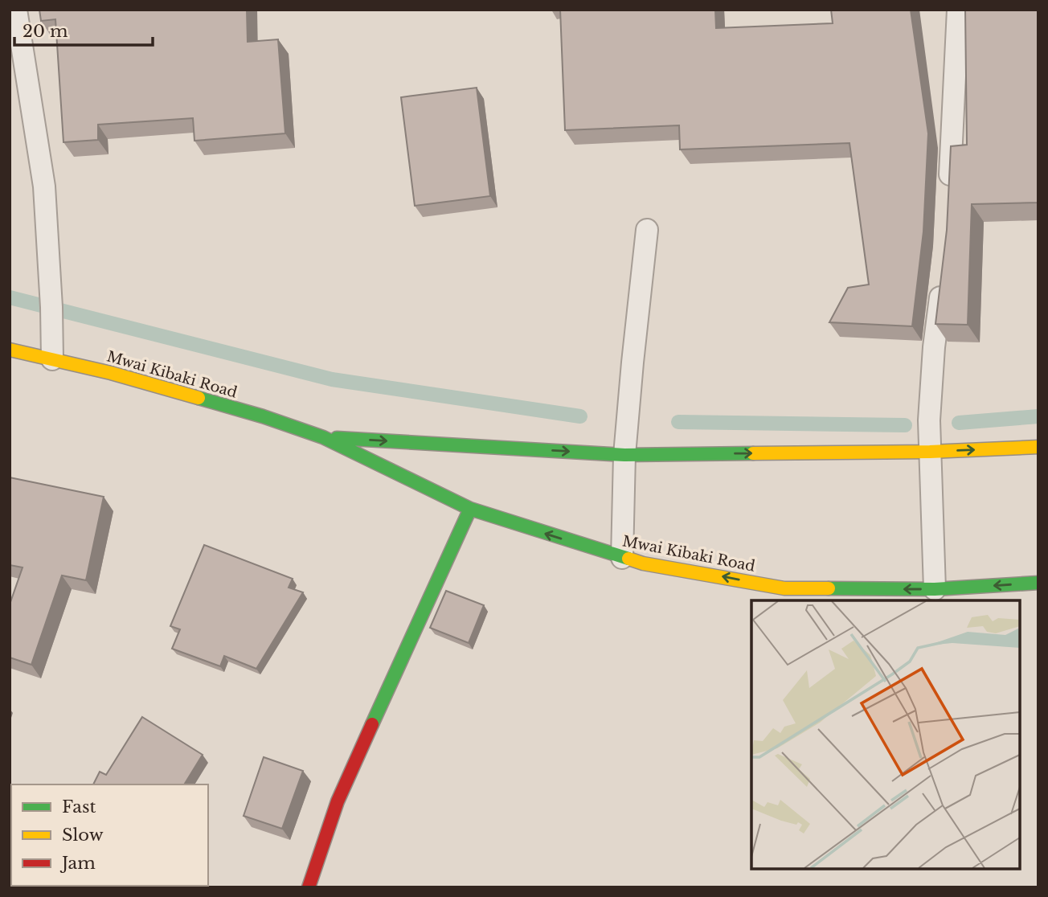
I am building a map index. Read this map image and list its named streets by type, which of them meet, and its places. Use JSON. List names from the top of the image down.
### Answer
{
  "streets": {
    "main road": ["Mwai Kibaki Road"]
  },
  "legend": ["Fast", "Slow", "Jam"],
  "scale_bar": "20 m"
}
